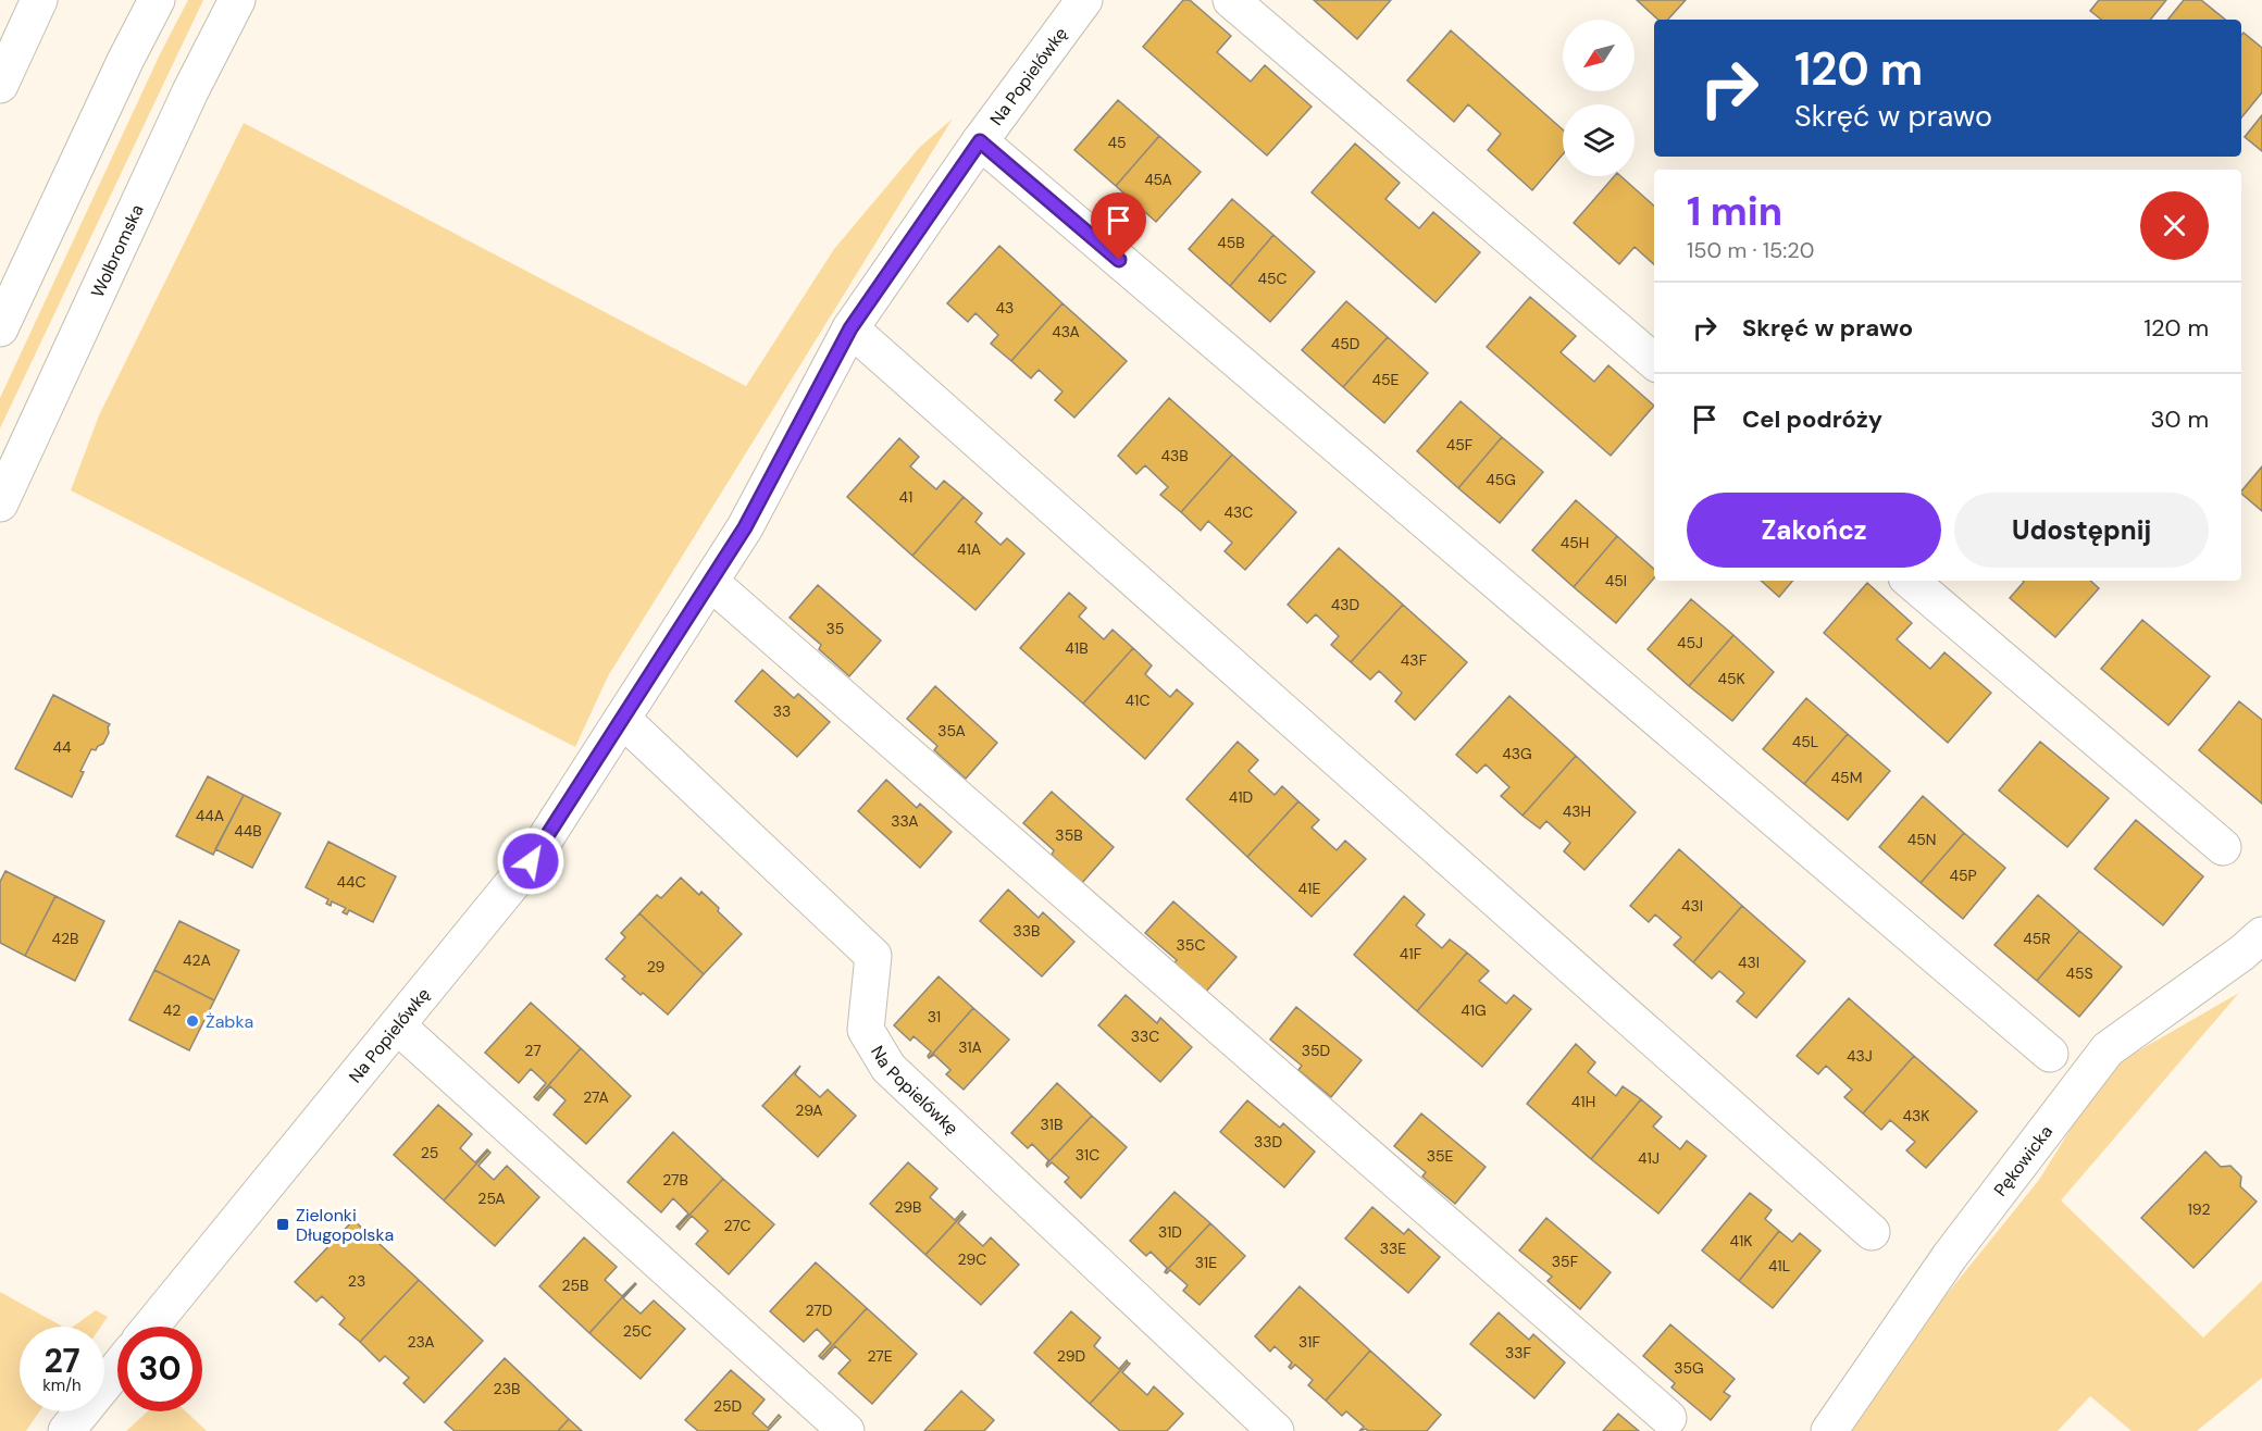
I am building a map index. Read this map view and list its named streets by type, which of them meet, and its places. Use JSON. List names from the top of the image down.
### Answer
{
  "streets": {
    "street": ["Na Popielówkę", "Wolbromska", "Pękowicka"]
  },
  "places": {
    "other": ["Żabka"],
    "transit": ["Zielonki Długopolska"]
  },
  "house_numbers": [
    "45",
    "45A",
    "45B",
    "45C",
    "43",
    "43A",
    "45D",
    "45E",
    "45F",
    "43B",
    "45G",
    "41",
    "43C",
    "45H",
    "41A",
    "45I",
    "43D",
    "35",
    "45J",
    "41B",
    "43F",
    "45K",
    "41C",
    "33",
    "35A",
    "45L",
    "44",
    "43G",
    "45M",
    "41D",
    "43H",
    "44A",
    "33A",
    "44B",
    "35B",
    "45N",
    "45P",
    "44C",
    "41E",
    "43I",
    "33B",
    "42B",
    "45R",
    "35C",
    "41F",
    "42A",
    "43I",
    "29",
    "45S",
    "42",
    "41G",
    "31",
    "33C",
    "31A",
    "27",
    "35D",
    "43J",
    "27A",
    "41H",
    "29A",
    "43K",
    "31B",
    "33D",
    "25",
    "31C",
    "35E",
    "41J",
    "27B",
    "25A",
    "29B",
    "192",
    "27C",
    "31D",
    "41K",
    "33E",
    "29C",
    "35F",
    "31E",
    "41L",
    "23",
    "25B",
    "27D",
    "25C",
    "23A",
    "31F",
    "33F",
    "27E",
    "29D",
    "35G",
    "23B",
    "25D"
  ],
  "north": "bottom left",
  "page": {
    "turn": ["120 m", "Skręć w prawo"],
    "heading": ["1 min", "150 m · 15:20"],
    "list": [
      {
        "name": "Skręć w prawo",
        "value": "120 m"
      },
      {
        "name": "Cel podróży",
        "value": "30 m"
      }
    ],
    "buttons": ["Zakończ", "Udostępnij"],
    "speed": "27 km/h",
    "limit": "30"
  }
}
